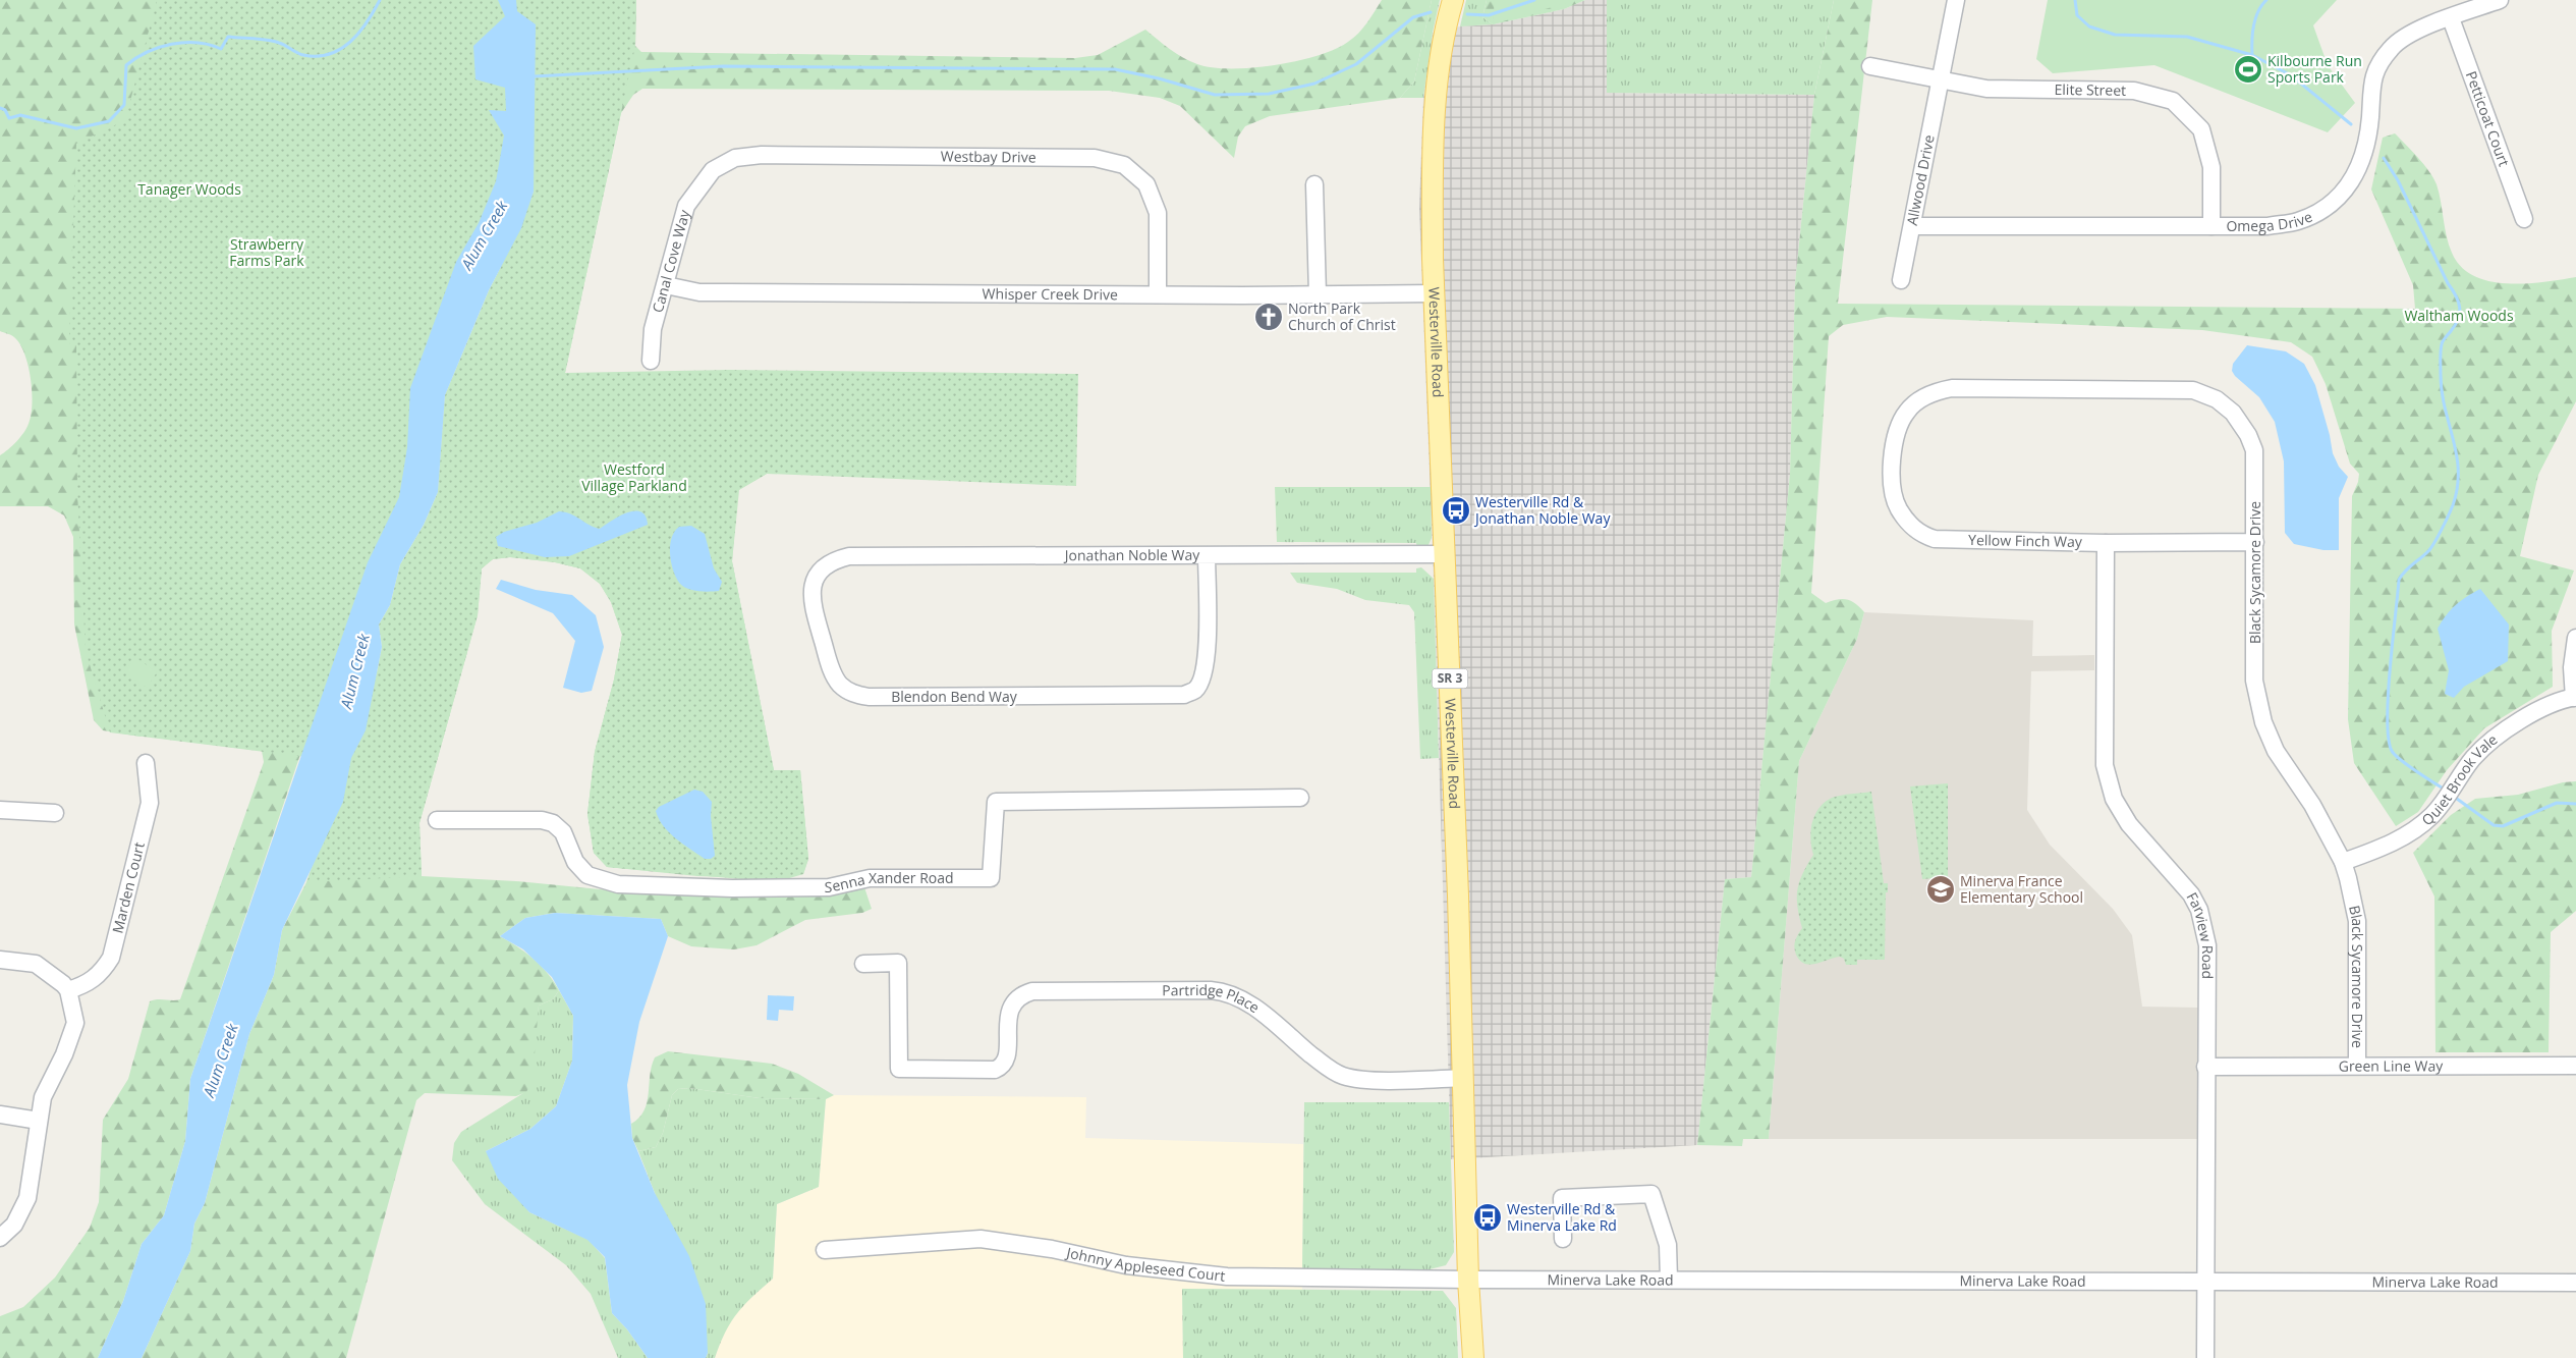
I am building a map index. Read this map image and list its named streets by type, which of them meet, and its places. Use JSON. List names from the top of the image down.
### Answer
{
  "streets": {
    "main road": ["Westerville Road", "SR 3"],
    "street": [
      "Elite Street",
      "Petticoat Court",
      "Westbay Drive",
      "Allwood Drive",
      "Omega Drive",
      "Canal Cove Way",
      "Whisper Creek Drive",
      "Yellow Finch Way",
      "Jonathan Noble Way",
      "Black Sycamore Drive",
      "Blendon Bend Way",
      "Quiet Brook Vale",
      "Senna Xander Road",
      "Marden Court",
      "Farview Road",
      "Partridge Place",
      "Green Line Way",
      "Johnny Appleseed Court",
      "Minerva Lake Road"
    ]
  },
  "crossings": [
    ["Elite Street", "Allwood Drive"],
    ["Elite Street", "Omega Drive"],
    ["Petticoat Court", "Omega Drive"],
    ["Westbay Drive", "Canal Cove Way"],
    ["Westbay Drive", "Whisper Creek Drive"],
    ["Allwood Drive", "Omega Drive"],
    ["Canal Cove Way", "Whisper Creek Drive"],
    ["Whisper Creek Drive", "Westerville Road"],
    ["Westerville Road", "Jonathan Noble Way"],
    ["Westerville Road", "Partridge Place"],
    ["Westerville Road", "Johnny Appleseed Court"],
    ["Westerville Road", "Minerva Lake Road"],
    ["Yellow Finch Way", "Black Sycamore Drive"],
    ["Yellow Finch Way", "Farview Road"],
    ["Jonathan Noble Way", "Blendon Bend Way"],
    ["Black Sycamore Drive", "Quiet Brook Vale"],
    ["Black Sycamore Drive", "Green Line Way"],
    ["Farview Road", "Green Line Way"],
    ["Farview Road", "Minerva Lake Road"],
    ["Johnny Appleseed Court", "Minerva Lake Road"]
  ],
  "water": ["Alum Creek"],
  "parks": [
    "Tanager Woods",
    "Strawberry Farms Park",
    "Waltham Woods",
    "Westford Village Parkland"
  ],
  "places": {
    "sports": ["Kilbourne Run Sports Park"],
    "church": ["North Park Church of Christ"],
    "bus stop": ["Westerville Rd & Jonathan Noble Way", "Westerville Rd & Minerva Lake Rd"],
    "school or university": ["Minerva France Elementary School"]
  }
}
